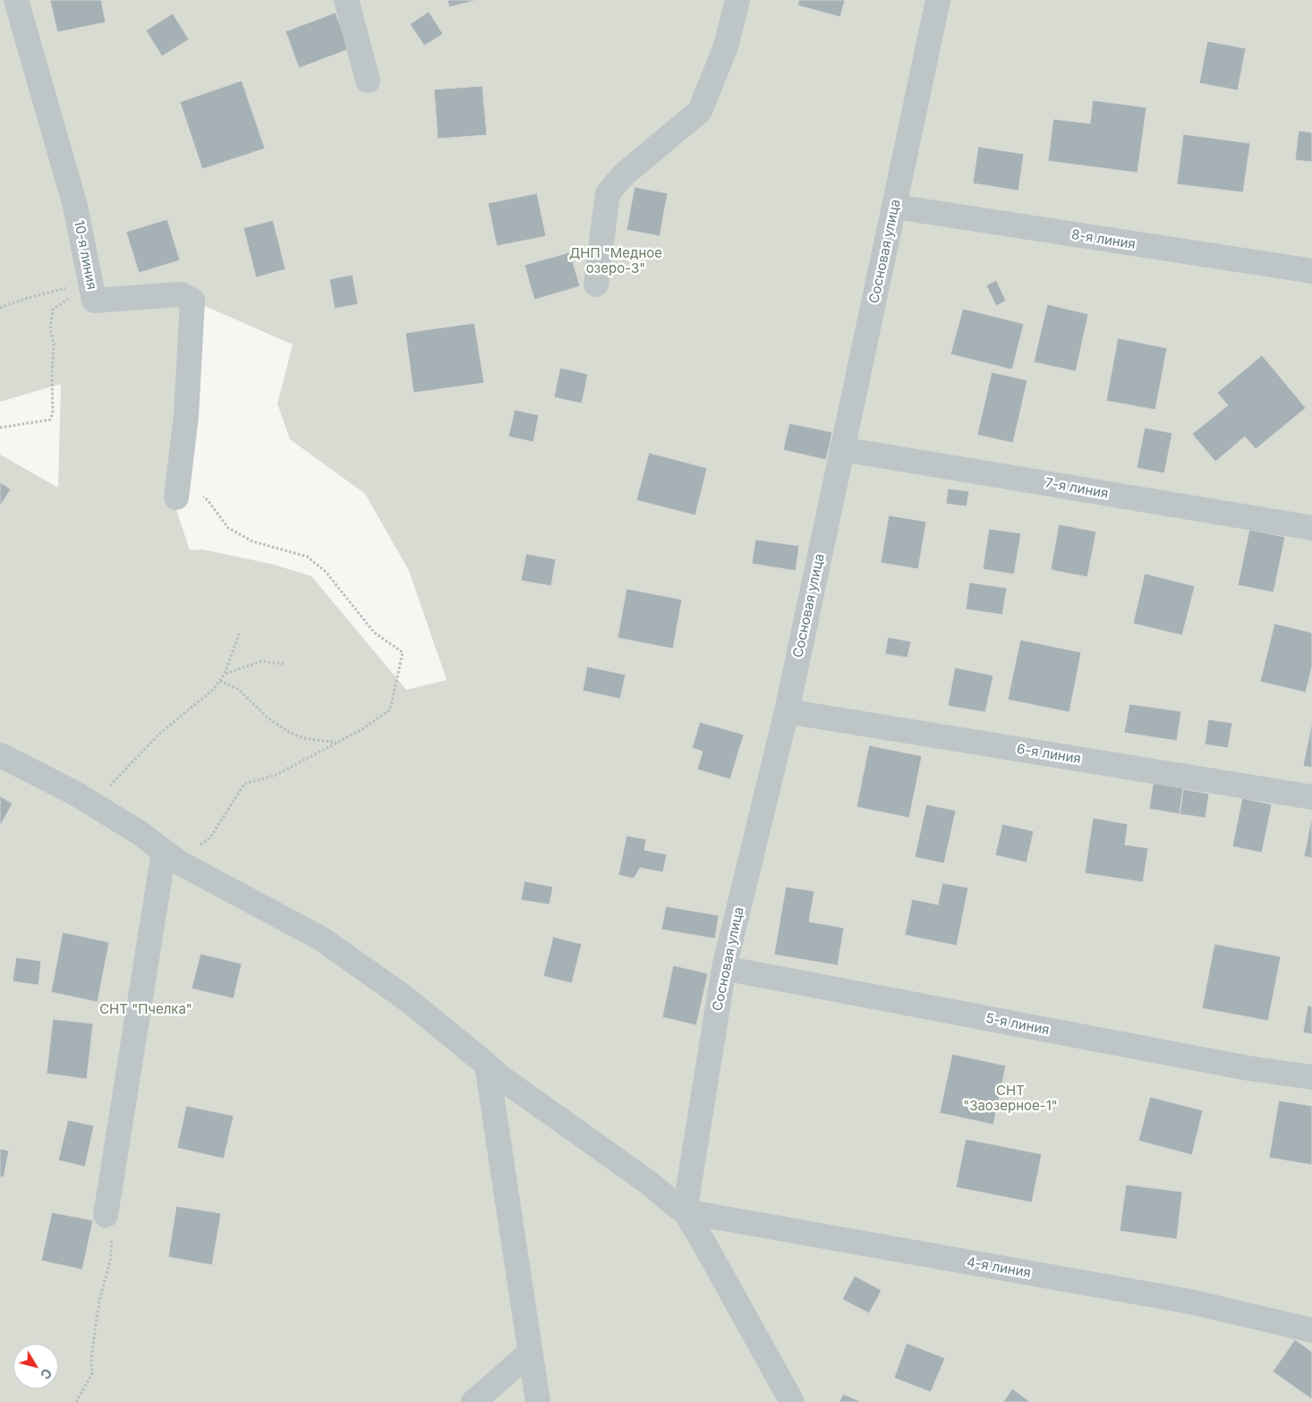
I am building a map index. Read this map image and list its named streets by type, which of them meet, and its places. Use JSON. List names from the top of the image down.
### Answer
{
  "streets": {
    "street": [
      "8-я линия",
      "Сосновая улица",
      "10-я линия",
      "7-я линия",
      "6-я линия",
      "5-я линия",
      "4-я линия"
    ]
  },
  "crossings": [
    ["8-я линия", "Сосновая улица"],
    ["Сосновая улица", "7-я линия"],
    ["Сосновая улица", "6-я линия"],
    ["Сосновая улица", "5-я линия"],
    ["Сосновая улица", "4-я линия"]
  ],
  "parks": ["ДНП \"Медное озеро-3\"", "СНТ \"Пчелка\"", "СНТ \"Заозерное-1\""],
  "north": "bottom right"
}
